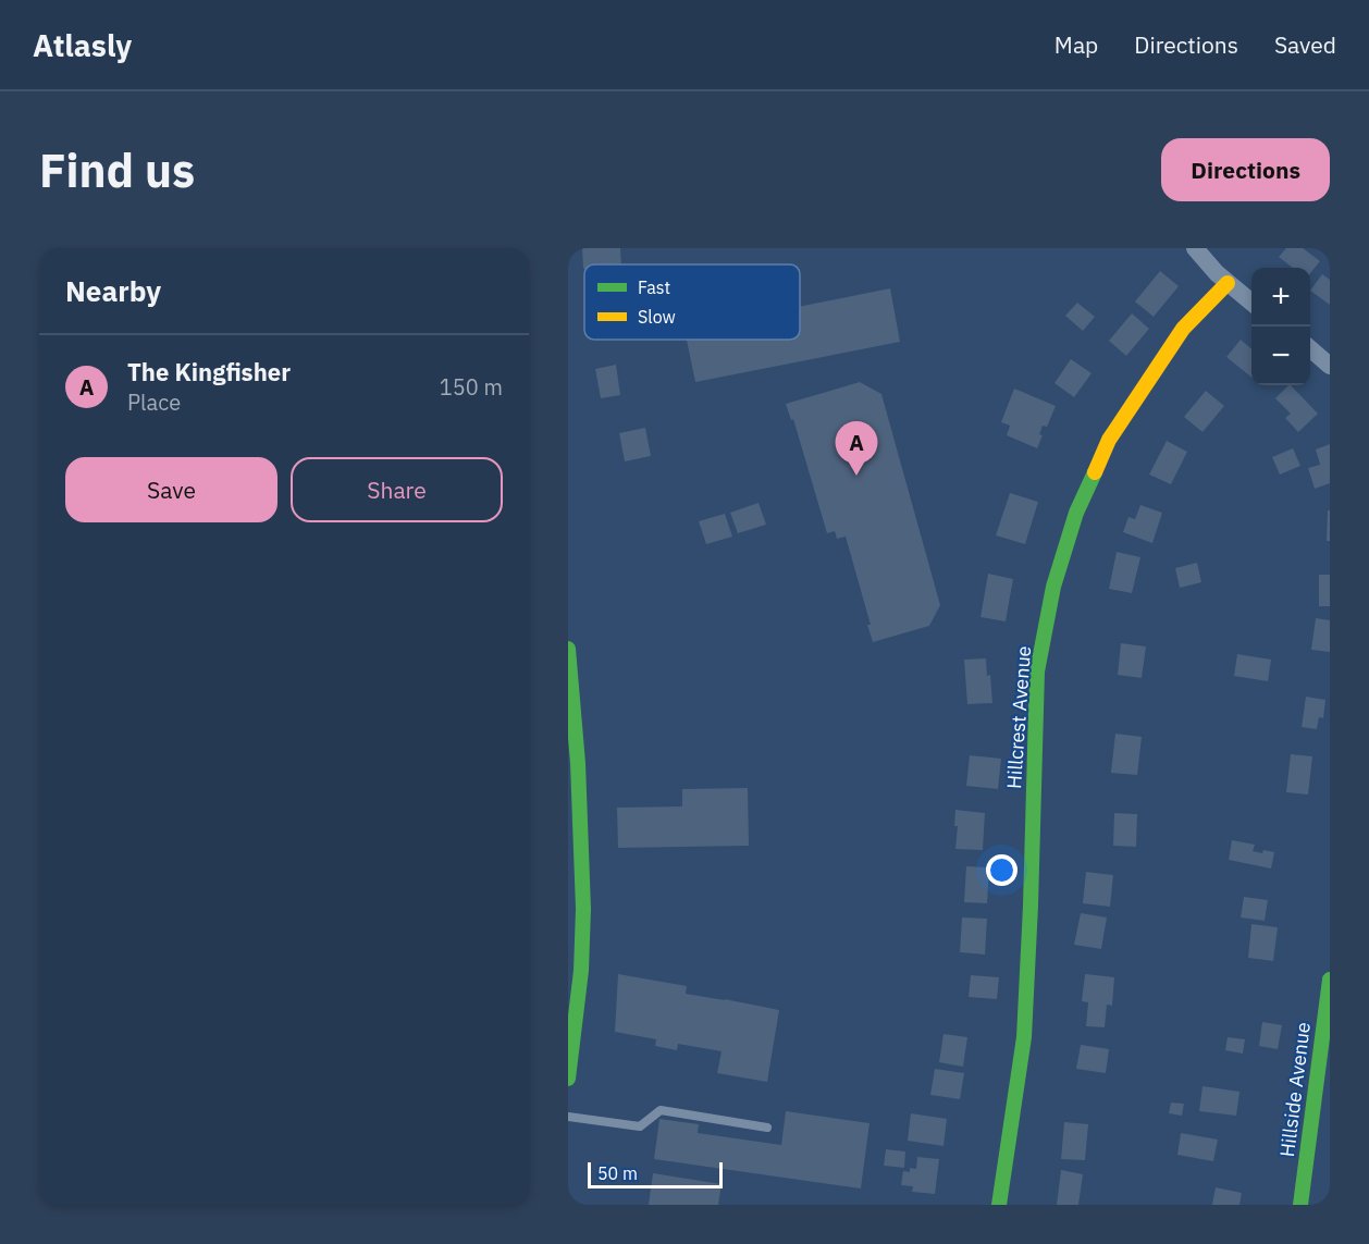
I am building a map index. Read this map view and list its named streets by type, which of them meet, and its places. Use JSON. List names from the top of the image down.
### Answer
{
  "streets": {
    "street": ["Hillcrest Avenue", "Hillside Avenue"]
  },
  "legend": ["Fast", "Slow"],
  "scale_bar": "50 m",
  "page": {
    "header": "Atlasly",
    "nav": ["Map", "Directions", "Saved"],
    "buttons": [
      "Directions",
      ["Save", "Share"]
    ],
    "title": "Find us",
    "heading": "Nearby",
    "map_buttons": ["+", "−"],
    "list": [
      {
        "mark": "A",
        "name": "The Kingfisher",
        "note": "Place",
        "value": "150 m"
      }
    ],
    "pins": "A",
    "scale": "50 m"
  }
}
